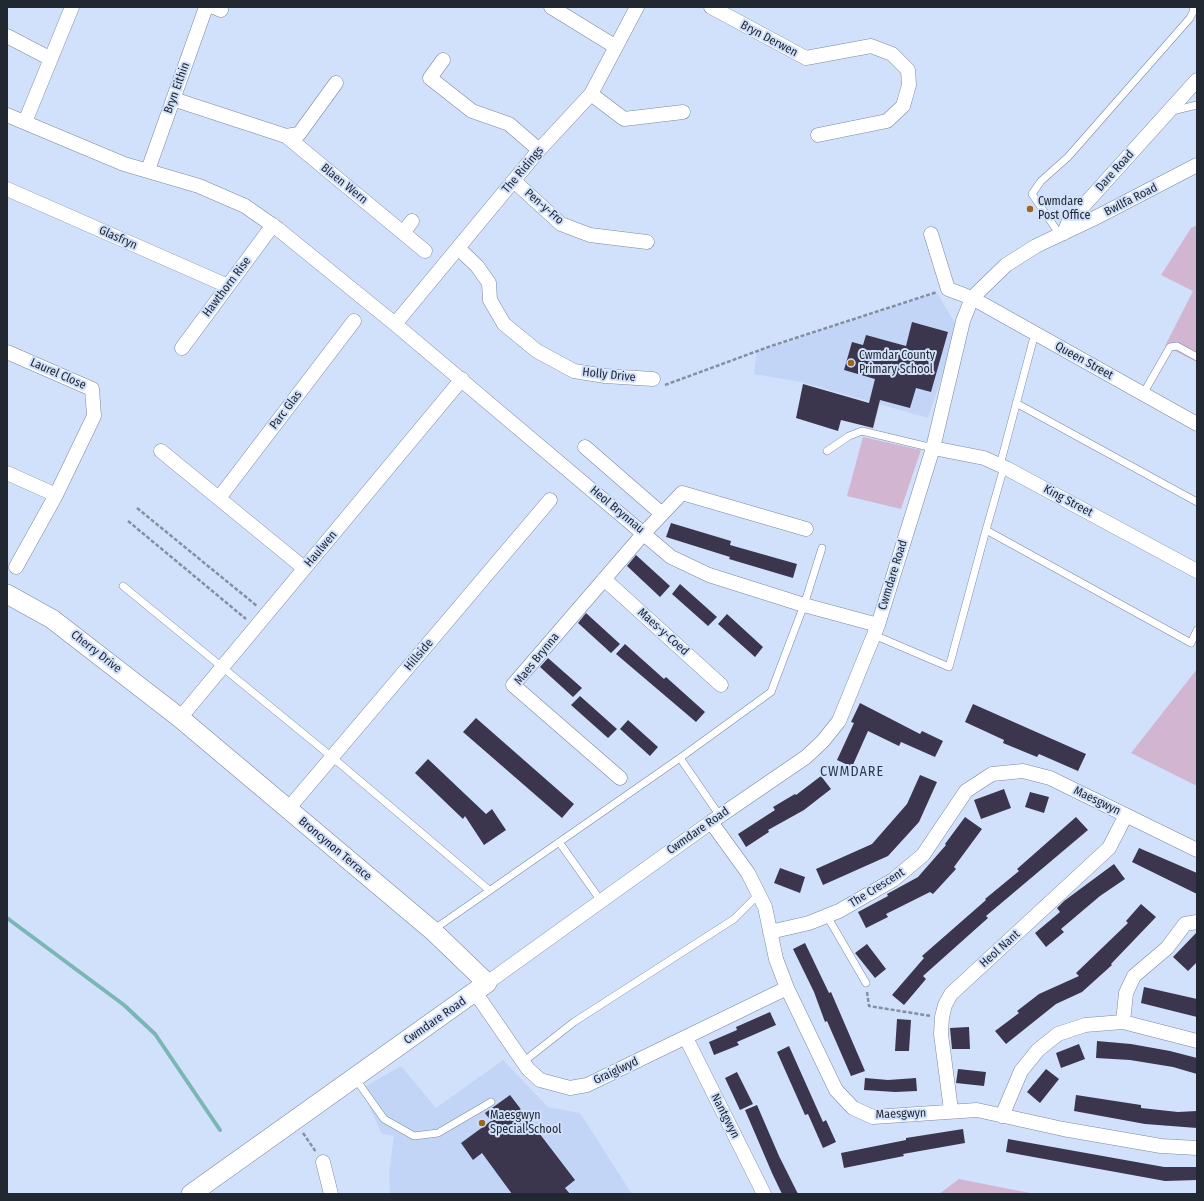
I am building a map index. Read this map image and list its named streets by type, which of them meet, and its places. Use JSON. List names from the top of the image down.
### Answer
{
  "streets": {
    "street": [
      "Bryn Derwen",
      "Bryn Eithin",
      "The Ridings",
      "Dare Road",
      "Blaen Wern",
      "Bwllfa Road",
      "Pen-y-Fro",
      "Glasfryn",
      "Hawthorn Rise",
      "Queen Street",
      "Laurel Close",
      "Holly Drive",
      "Parc Glas",
      "King Street",
      "Heol Brynnau",
      "Haulwen",
      "Cwmdare Road",
      "Maes-y-Coed",
      "Cherry Drive",
      "Hillside",
      "Maes Brynna",
      "Maesgwyn",
      "Broncynon Terrace",
      "The Crescent",
      "Heol Nant",
      "Graiglwyd",
      "Nantgwyn"
    ]
  },
  "crossings": [
    ["Bryn Eithin", "Blaen Wern"],
    ["Bryn Eithin", "Heol Brynnau"],
    ["The Ridings", "Pen-y-Fro"],
    ["The Ridings", "Holly Drive"],
    ["The Ridings", "Heol Brynnau"],
    ["Dare Road", "Bwllfa Road"],
    ["Glasfryn", "Hawthorn Rise"],
    ["Hawthorn Rise", "Heol Brynnau"],
    ["Queen Street", "Cwmdare Road"],
    ["King Street", "Cwmdare Road"],
    ["Heol Brynnau", "Haulwen"],
    ["Heol Brynnau", "Cwmdare Road"],
    ["Haulwen", "Cherry Drive"],
    ["Haulwen", "Broncynon Terrace"],
    ["Cwmdare Road", "Maesgwyn"],
    ["Cwmdare Road", "Broncynon Terrace"],
    ["Cwmdare Road", "Graiglwyd"],
    ["Maes-y-Coed", "Maes Brynna"],
    ["Cherry Drive", "Broncynon Terrace"],
    ["Hillside", "Broncynon Terrace"],
    ["Maesgwyn", "The Crescent"],
    ["Maesgwyn", "Heol Nant"],
    ["Maesgwyn", "Graiglwyd"],
    ["Broncynon Terrace", "Graiglwyd"],
    ["Graiglwyd", "Nantgwyn"]
  ],
  "districts": ["CWMDARE"],
  "places": ["Cwmdare Post Office", "Cwmdar County Primary School", "Maesgwyn Special School"]
}
